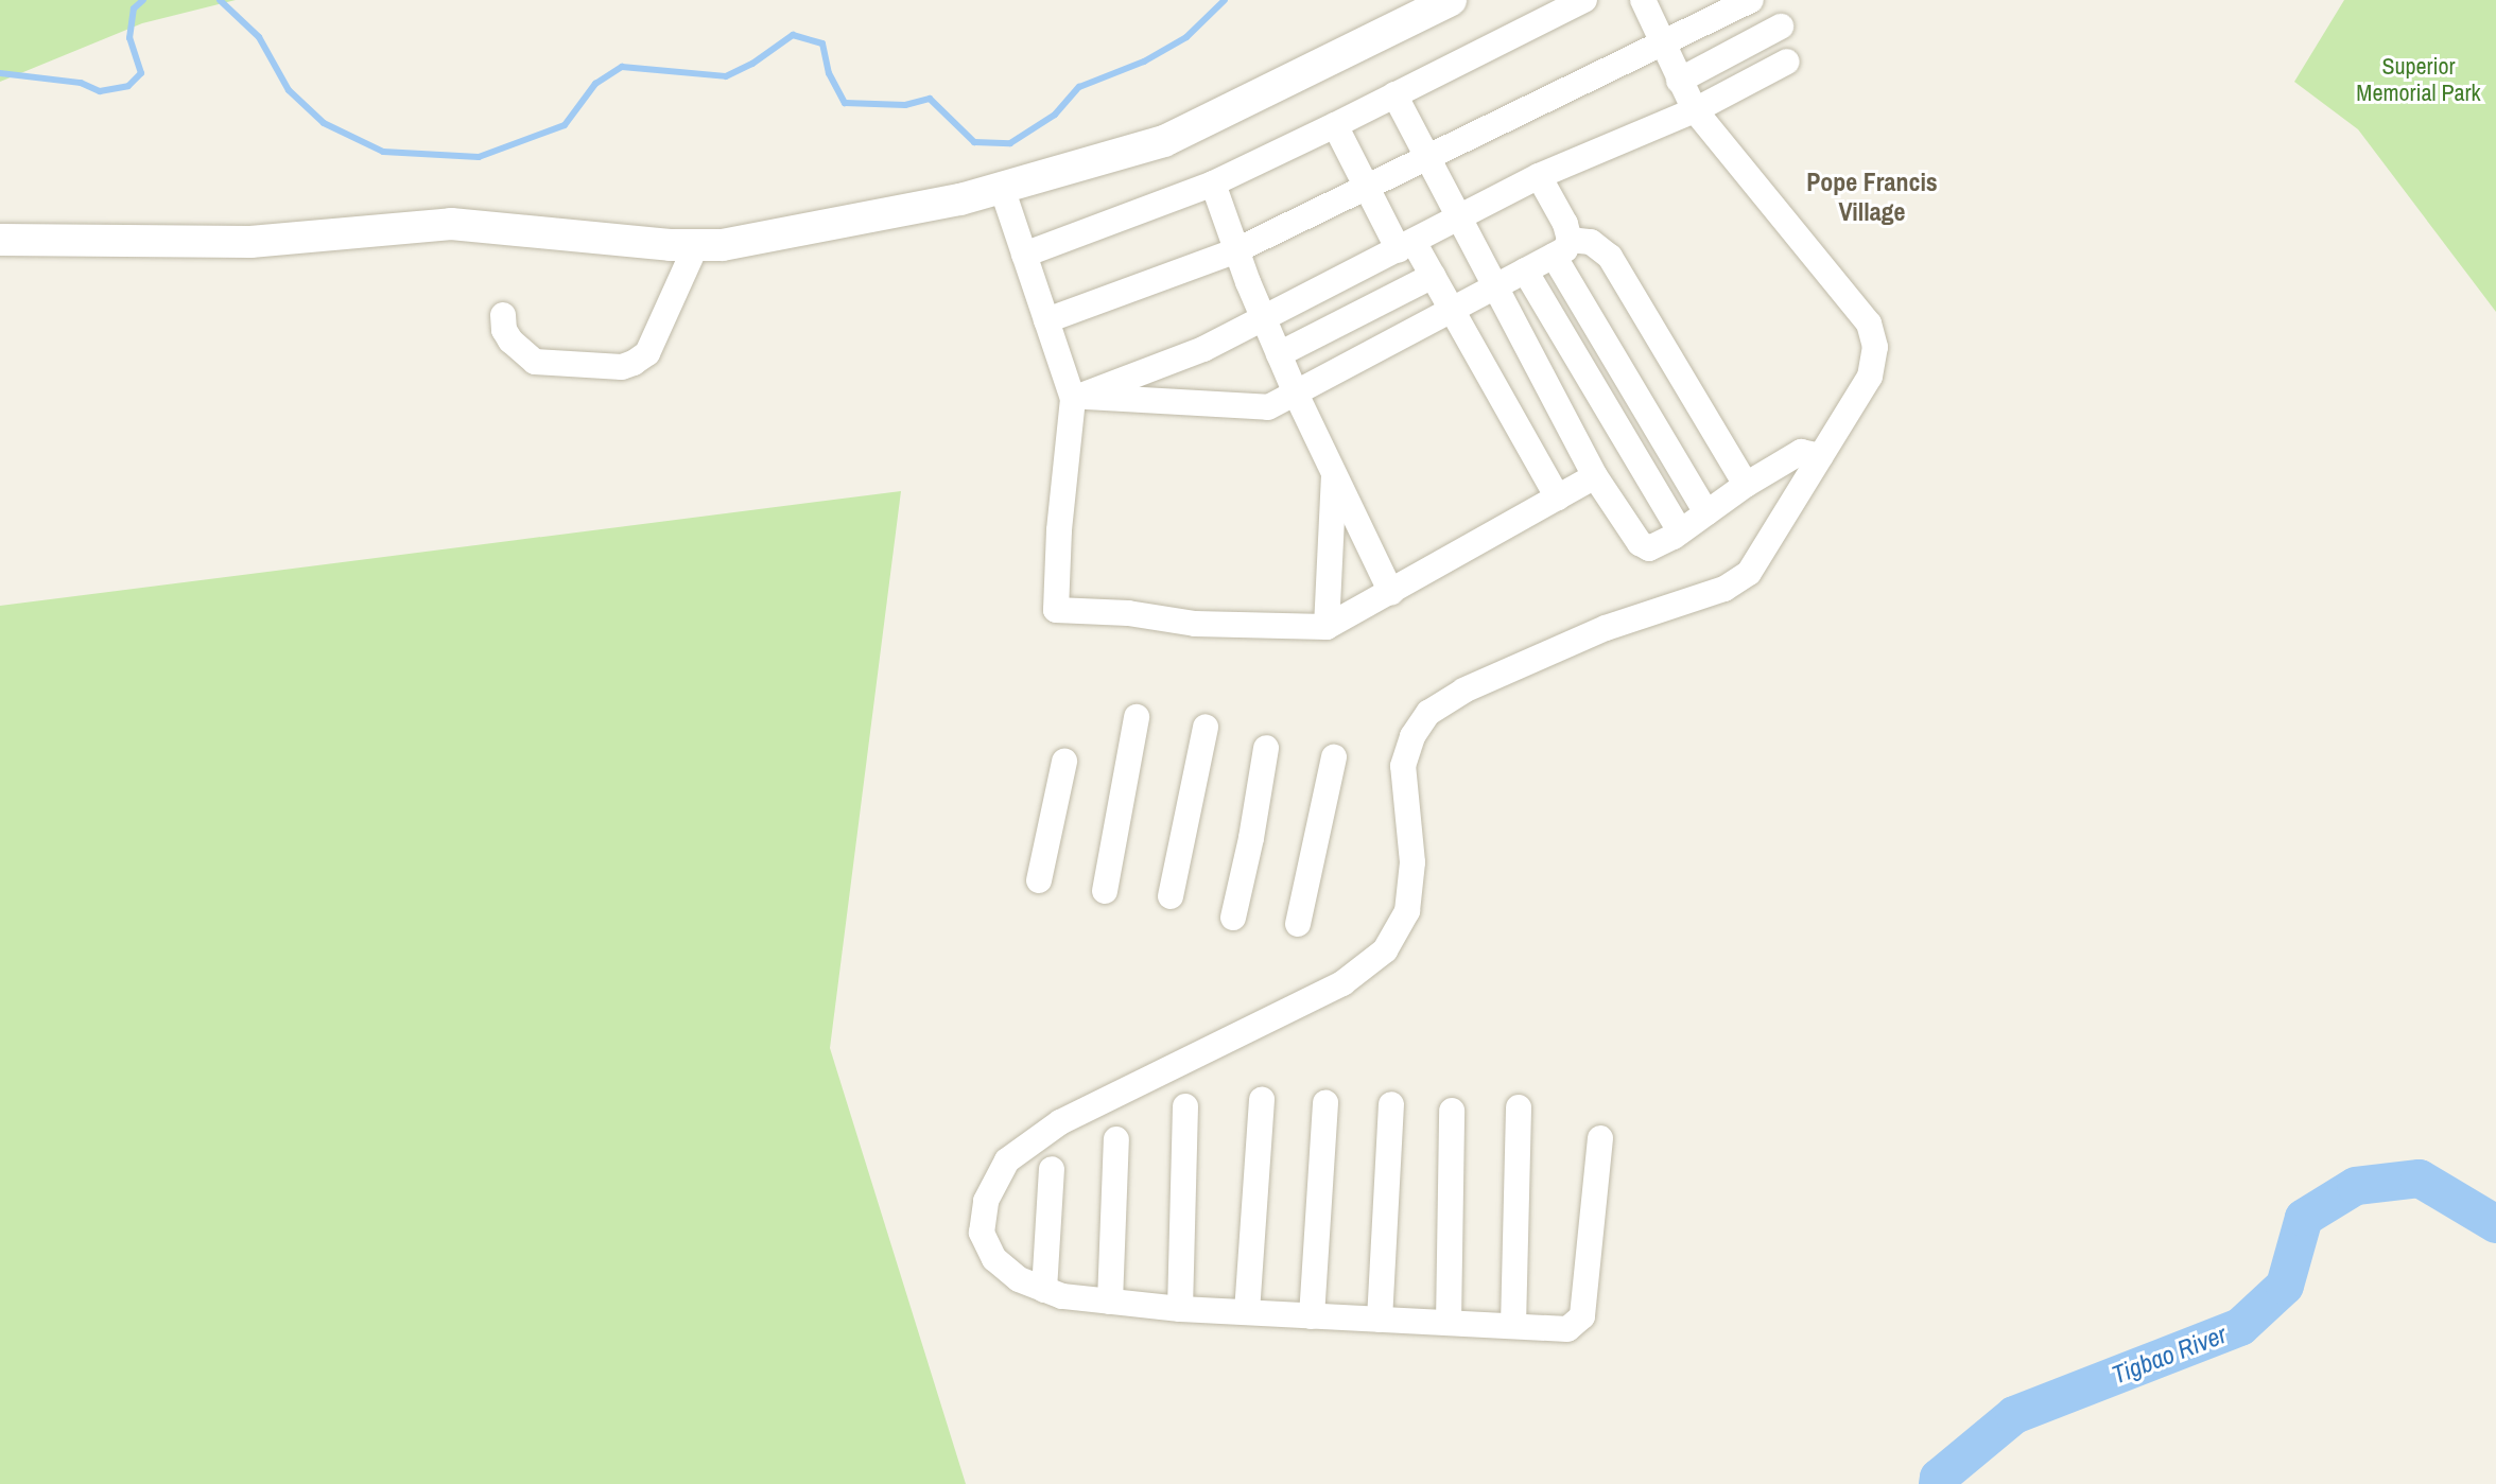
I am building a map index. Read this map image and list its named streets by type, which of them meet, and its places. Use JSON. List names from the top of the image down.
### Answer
{
  "districts": ["Pope Francis Village"],
  "water": ["Tigbao River"],
  "parks": ["Superior Memorial Park"]
}
